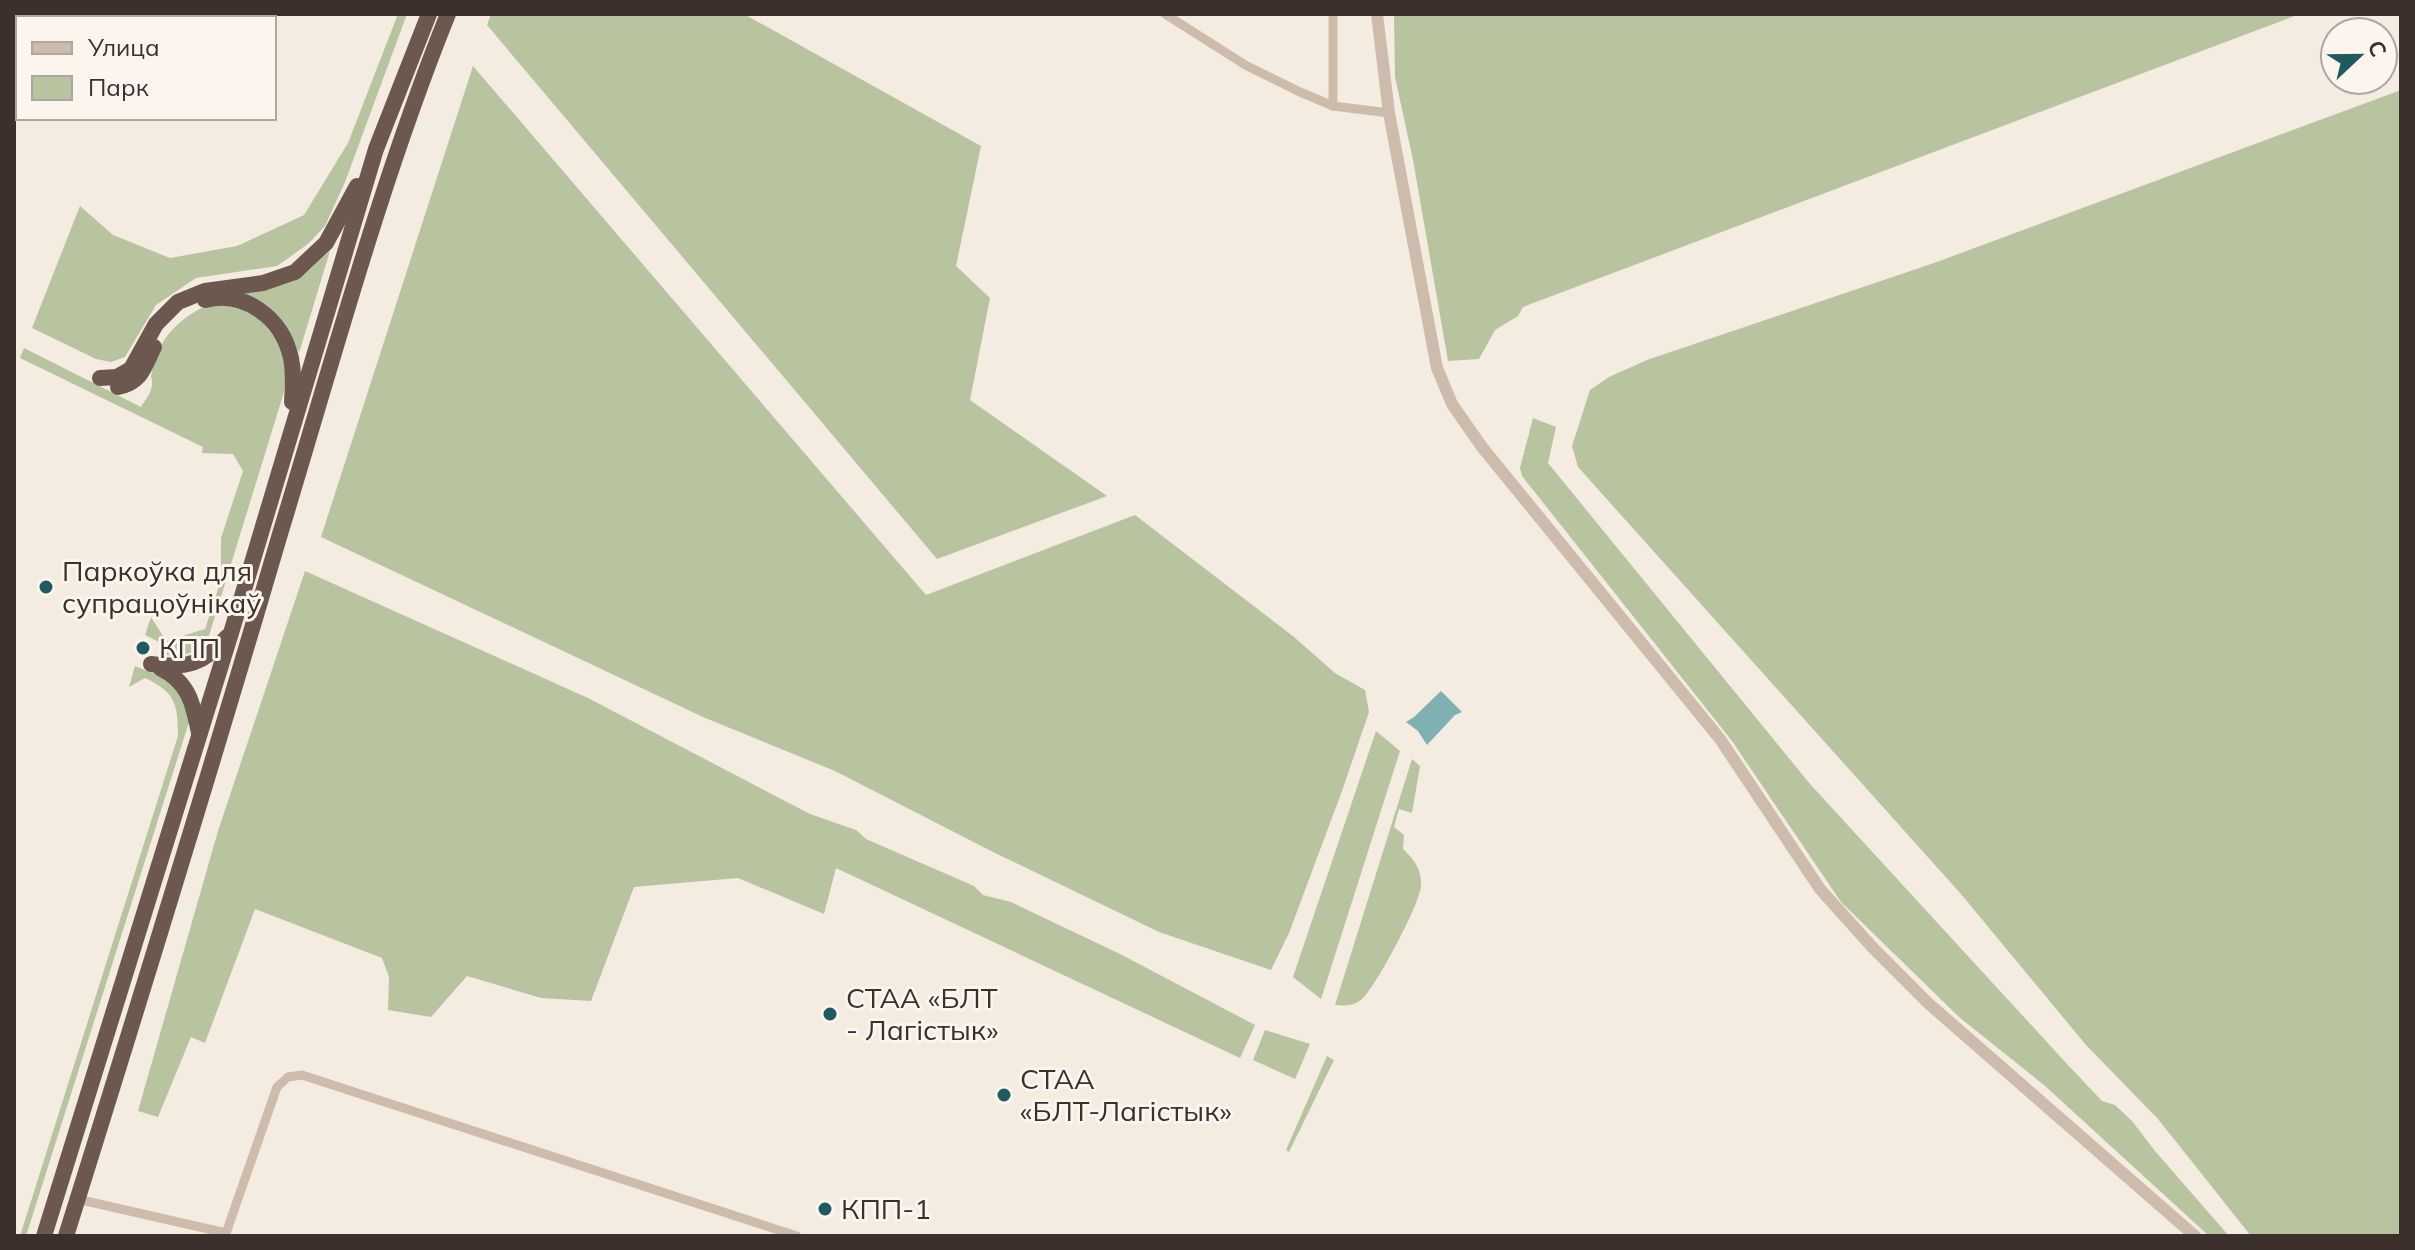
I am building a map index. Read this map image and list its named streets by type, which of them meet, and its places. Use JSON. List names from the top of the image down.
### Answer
{
  "places": [
    "Паркоўка для супрацоўнікаў",
    "КПП",
    "СТАА «БЛТ - Лагістык»",
    "СТАА «БЛТ-Лагістык»",
    "КПП-1"
  ],
  "legend": ["Улица", "Парк"],
  "north": "right"
}
